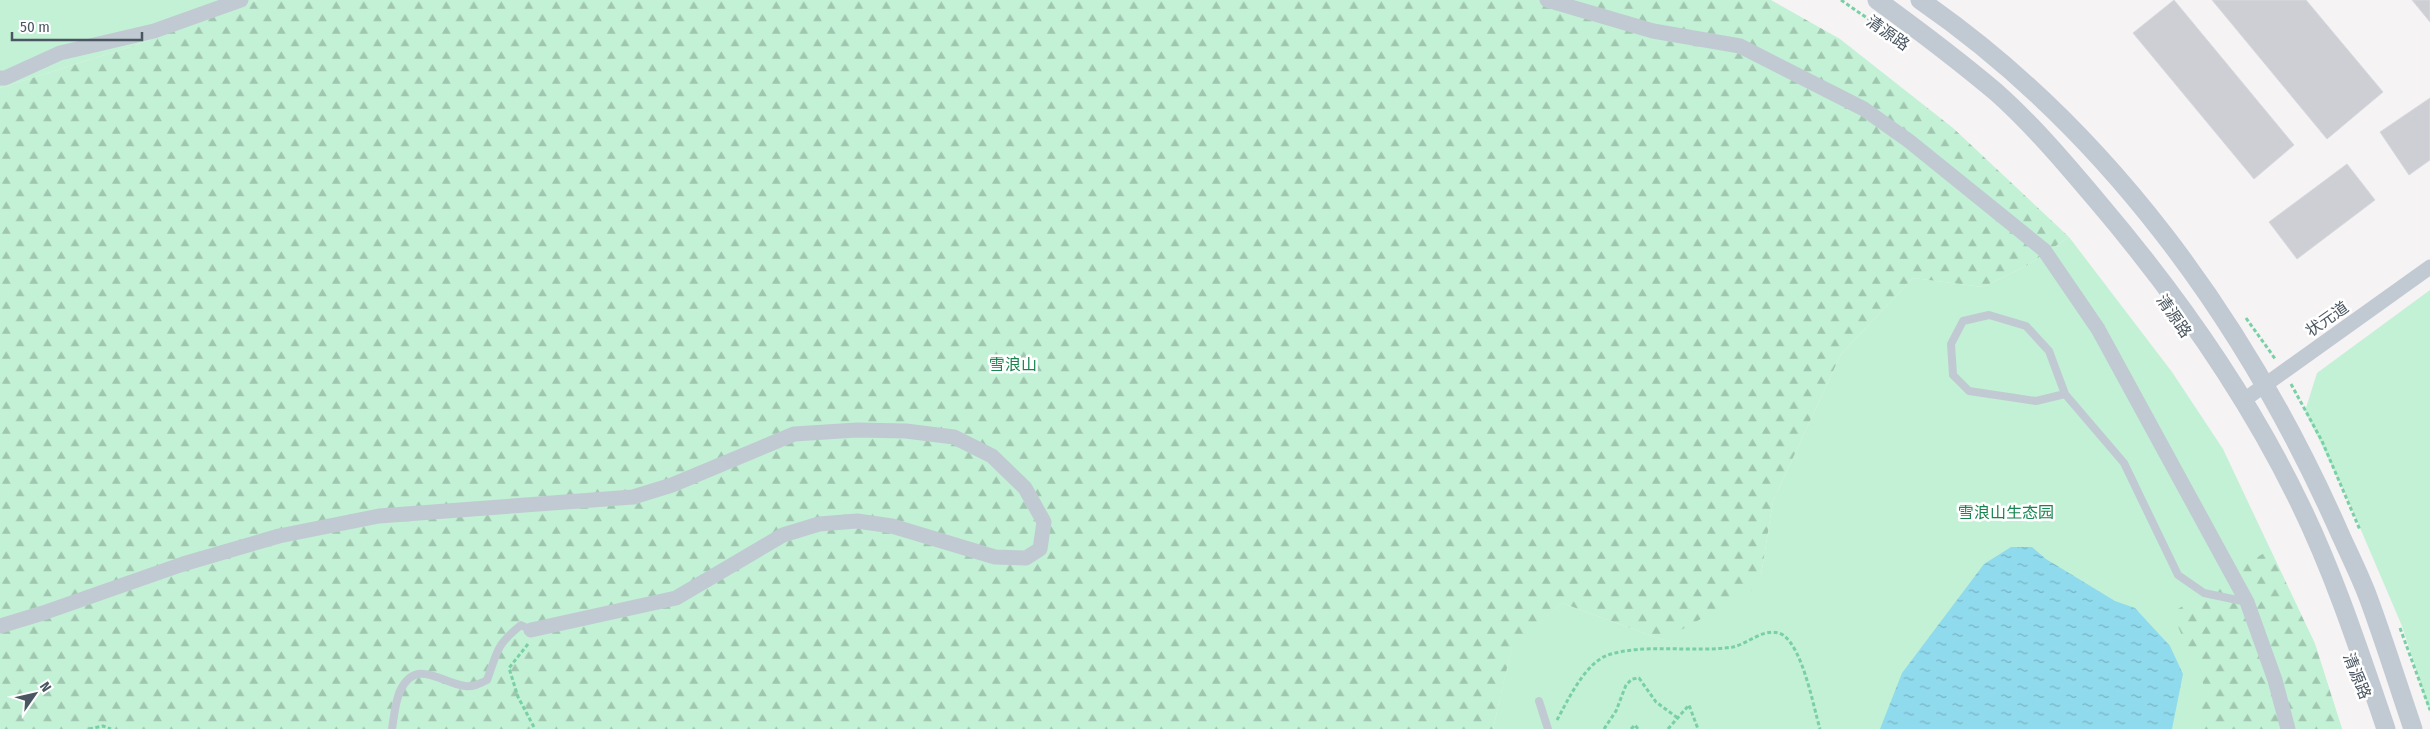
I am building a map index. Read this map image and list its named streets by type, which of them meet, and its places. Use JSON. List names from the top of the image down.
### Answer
{
  "streets": {
    "street": ["清源路", "状元道"]
  },
  "crossings": [
    ["清源路", "状元道"]
  ],
  "parks": ["雪浪山", "雪浪山生态园"],
  "scale_bar": "50 m",
  "north": "top right"
}
